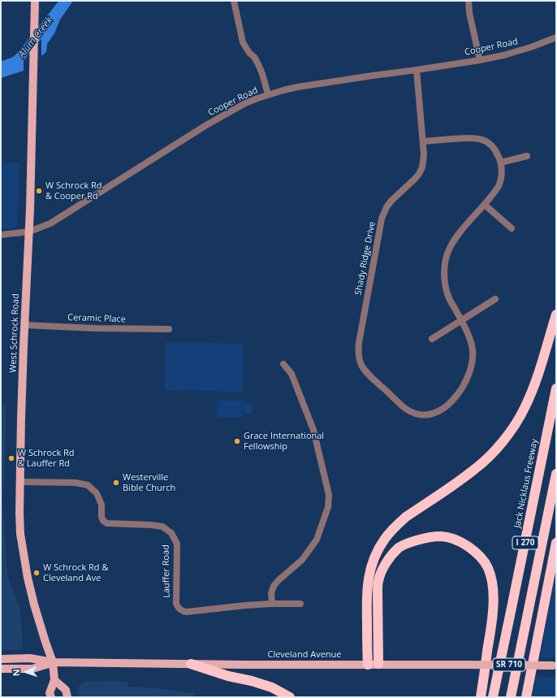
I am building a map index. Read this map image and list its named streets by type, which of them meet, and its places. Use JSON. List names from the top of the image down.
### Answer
{
  "streets": {
    "highway": ["Jack Nicklaus Freeway", "I 270"],
    "main road": ["West Schrock Road", "Cleveland Avenue", "SR 710"],
    "street": [
      "Cooper Road",
      "Shady Ridge Drive",
      "Ceramic Place",
      "Lauffer Road"
    ]
  },
  "crossings": [
    ["Cooper Road", "Shady Ridge Drive"],
    ["Cooper Road", "West Schrock Road"],
    ["Ceramic Place", "West Schrock Road"],
    ["West Schrock Road", "Lauffer Road"],
    ["West Schrock Road", "Cleveland Avenue"]
  ],
  "water": ["Alum Creek"],
  "places": [
    "W Schrock Rd & Cooper Rd",
    "Grace International Fellowship",
    "W Schrock Rd & Lauffer Rd",
    "Westerville Bible Church",
    "W Schrock Rd & Cleveland Ave"
  ],
  "north": "left"
}
